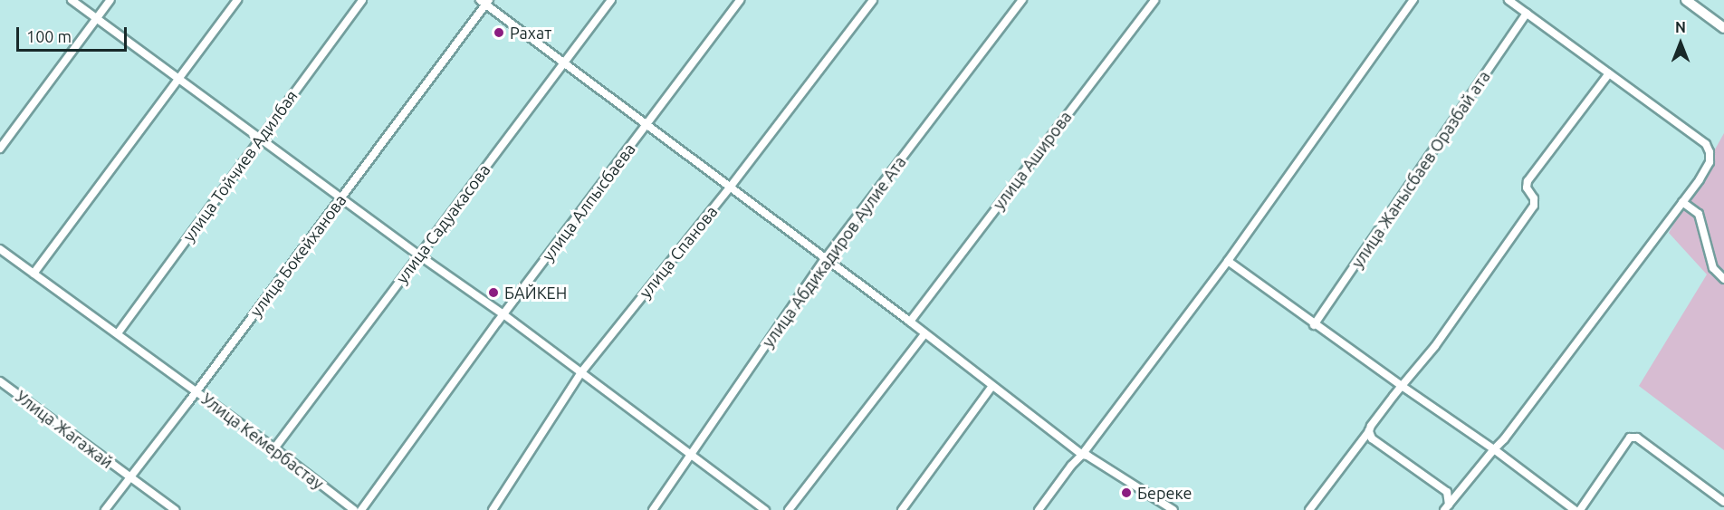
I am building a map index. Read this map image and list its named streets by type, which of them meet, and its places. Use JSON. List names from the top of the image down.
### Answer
{
  "streets": {
    "street": [
      "улица Аширова",
      "улица Тойчиев Адилбая",
      "улица Жанысбаев Оразбай ата",
      "улица Алпысбаева",
      "улица Садуакасова",
      "улица Спанова",
      "улица Абдикадиров Аулие Ата",
      "улица Бокейханова",
      "Улица Жагажай",
      "Улица Кемербастау"
    ]
  },
  "crossings": [
    ["улица Тойчиев Адилбая", "Улица Кемербастау"],
    ["улица Садуакасова", "Улица Кемербастау"],
    ["улица Бокейханова", "Улица Жагажай"],
    ["улица Бокейханова", "Улица Кемербастау"]
  ],
  "places": ["Рахат", "БАЙКЕН", "Береке"],
  "scale_bar": "100 m",
  "north": "top"
}
